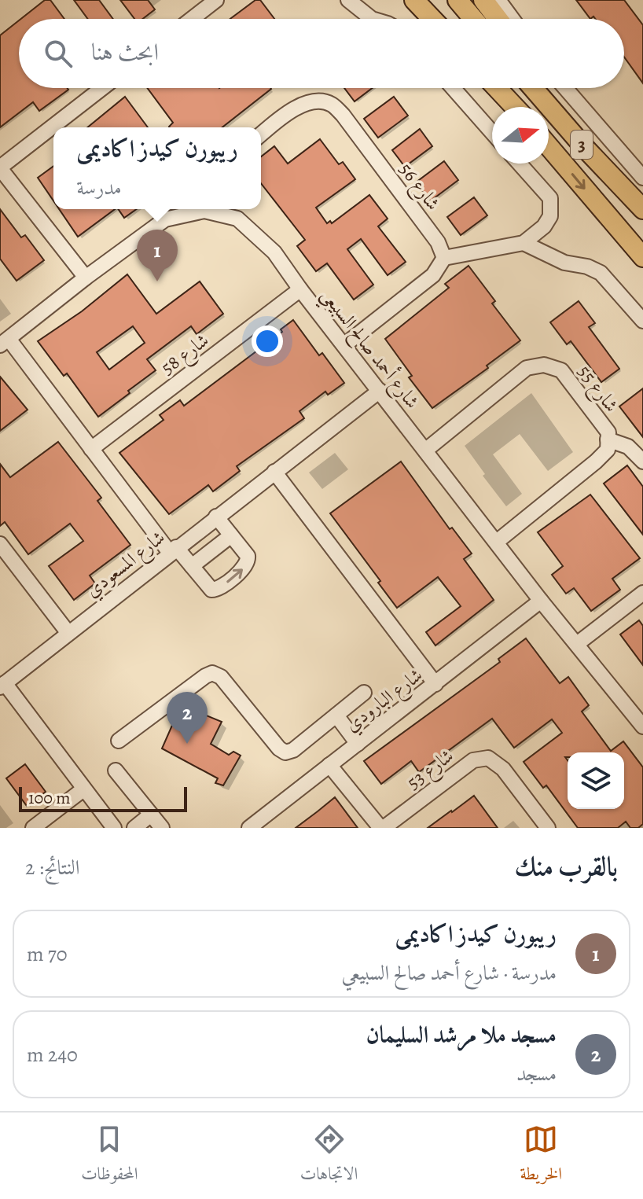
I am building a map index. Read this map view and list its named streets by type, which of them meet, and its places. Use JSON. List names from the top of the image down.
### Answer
{
  "streets": {
    "main road": ["3"],
    "street": [
      "شارع 56",
      "شارع أحمد صالح السبيعي",
      "شارع 58",
      "شارع 55",
      "شارع المسعودي",
      "شارع البارودي",
      "شارع 53"
    ]
  },
  "crossings": [
    ["شارع أحمد صالح السبيعي", "شارع 58"],
    ["شارع أحمد صالح السبيعي", "شارع 55"],
    ["شارع أحمد صالح السبيعي", "شارع المسعودي"],
    ["شارع أحمد صالح السبيعي", "شارع البارودي"],
    ["شارع البارودي", "شارع 53"]
  ],
  "scale_bar": "100 m",
  "north": "right",
  "page": {
    "search": "ابحث هنا",
    "popup": ["ريبورن كيدز اكاديمى", "مدرسة"],
    "pins": ["1", "2"],
    "scale": "100 m",
    "heading": ["بالقرب منك", "النتائج: 2"],
    "list": [
      {
        "mark": "1",
        "name": "ريبورن كيدز اكاديمى",
        "note": "مدرسة · شارع أحمد صالح السبيعي",
        "value": "70 m"
      },
      {
        "mark": "2",
        "name": "مسجد ملا مرشد السليمان",
        "note": "مسجد",
        "value": "240 m"
      }
    ],
    "nav": ["الخريطة", "الاتجاهات", "المحفوظات"]
  }
}
